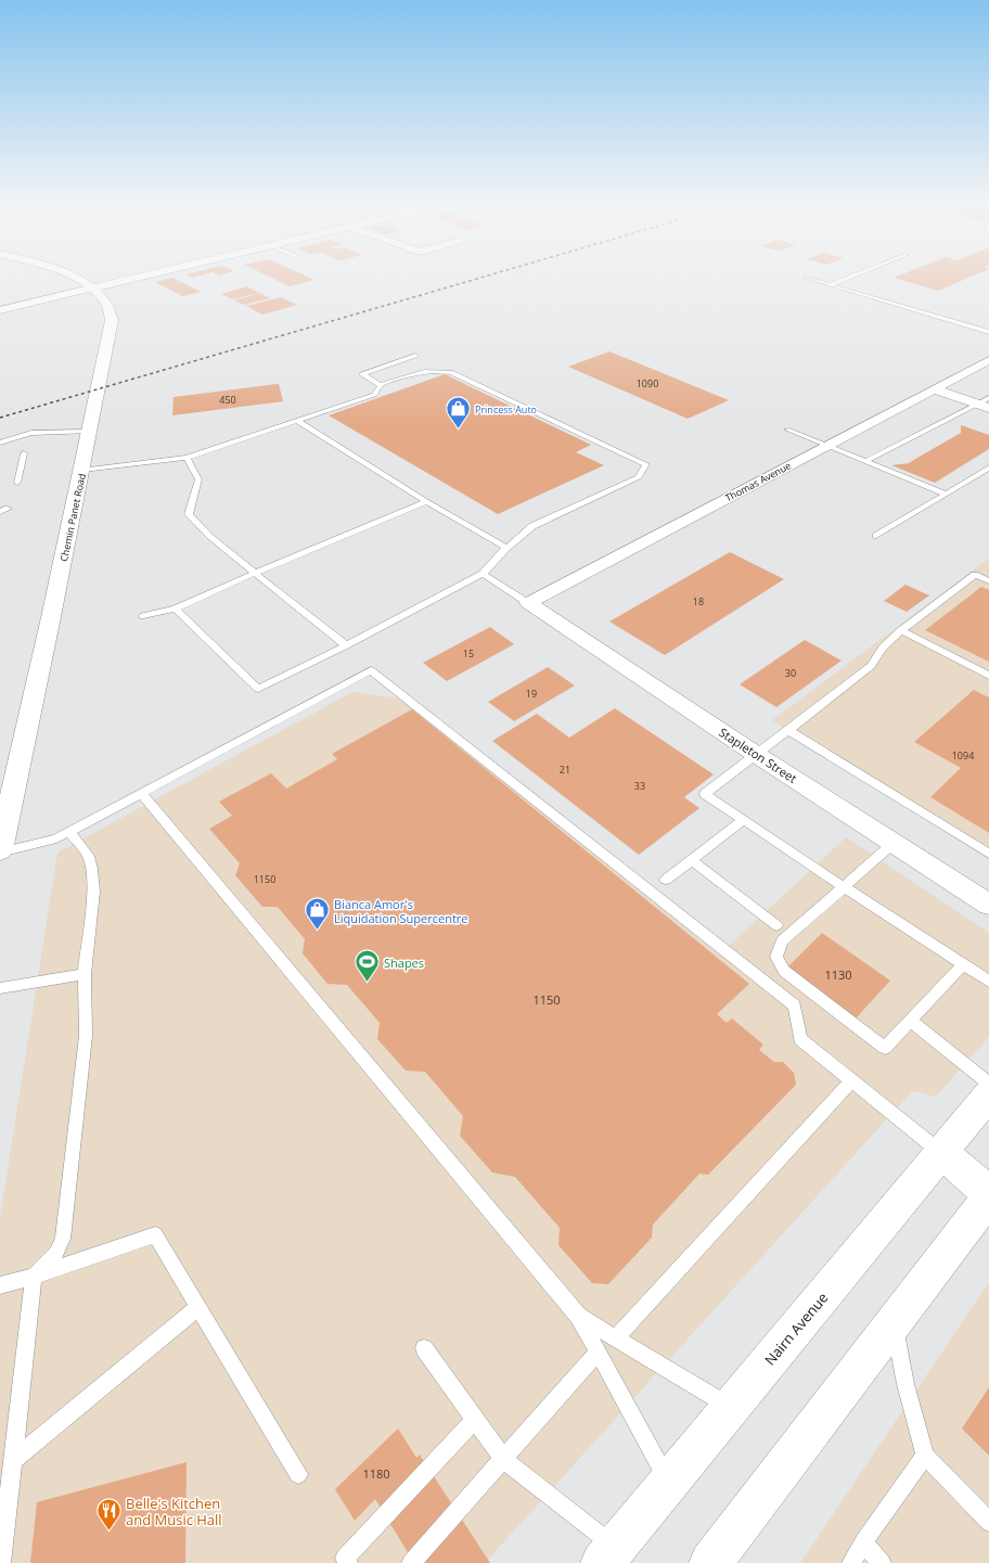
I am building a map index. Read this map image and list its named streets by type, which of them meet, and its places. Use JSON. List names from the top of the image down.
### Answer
{
  "streets": {
    "street": [
      "Thomas Avenue",
      "Chemin Panet Road",
      "Stapleton Street",
      "Nairn Avenue"
    ]
  },
  "crossings": [
    ["Thomas Avenue", "Stapleton Street"]
  ],
  "places": {
    "shop": ["Princess Auto", "Bianca Amor's Liquidation Supercentre"],
    "sports": ["Shapes"],
    "restaurant": ["Belle's Kitchen and Music Hall"]
  },
  "house_numbers": [
    "1090",
    "450",
    "18",
    "15",
    "30",
    "19",
    "1094",
    "21",
    "33",
    "1150",
    "1130",
    "1150",
    "1180"
  ]
}
